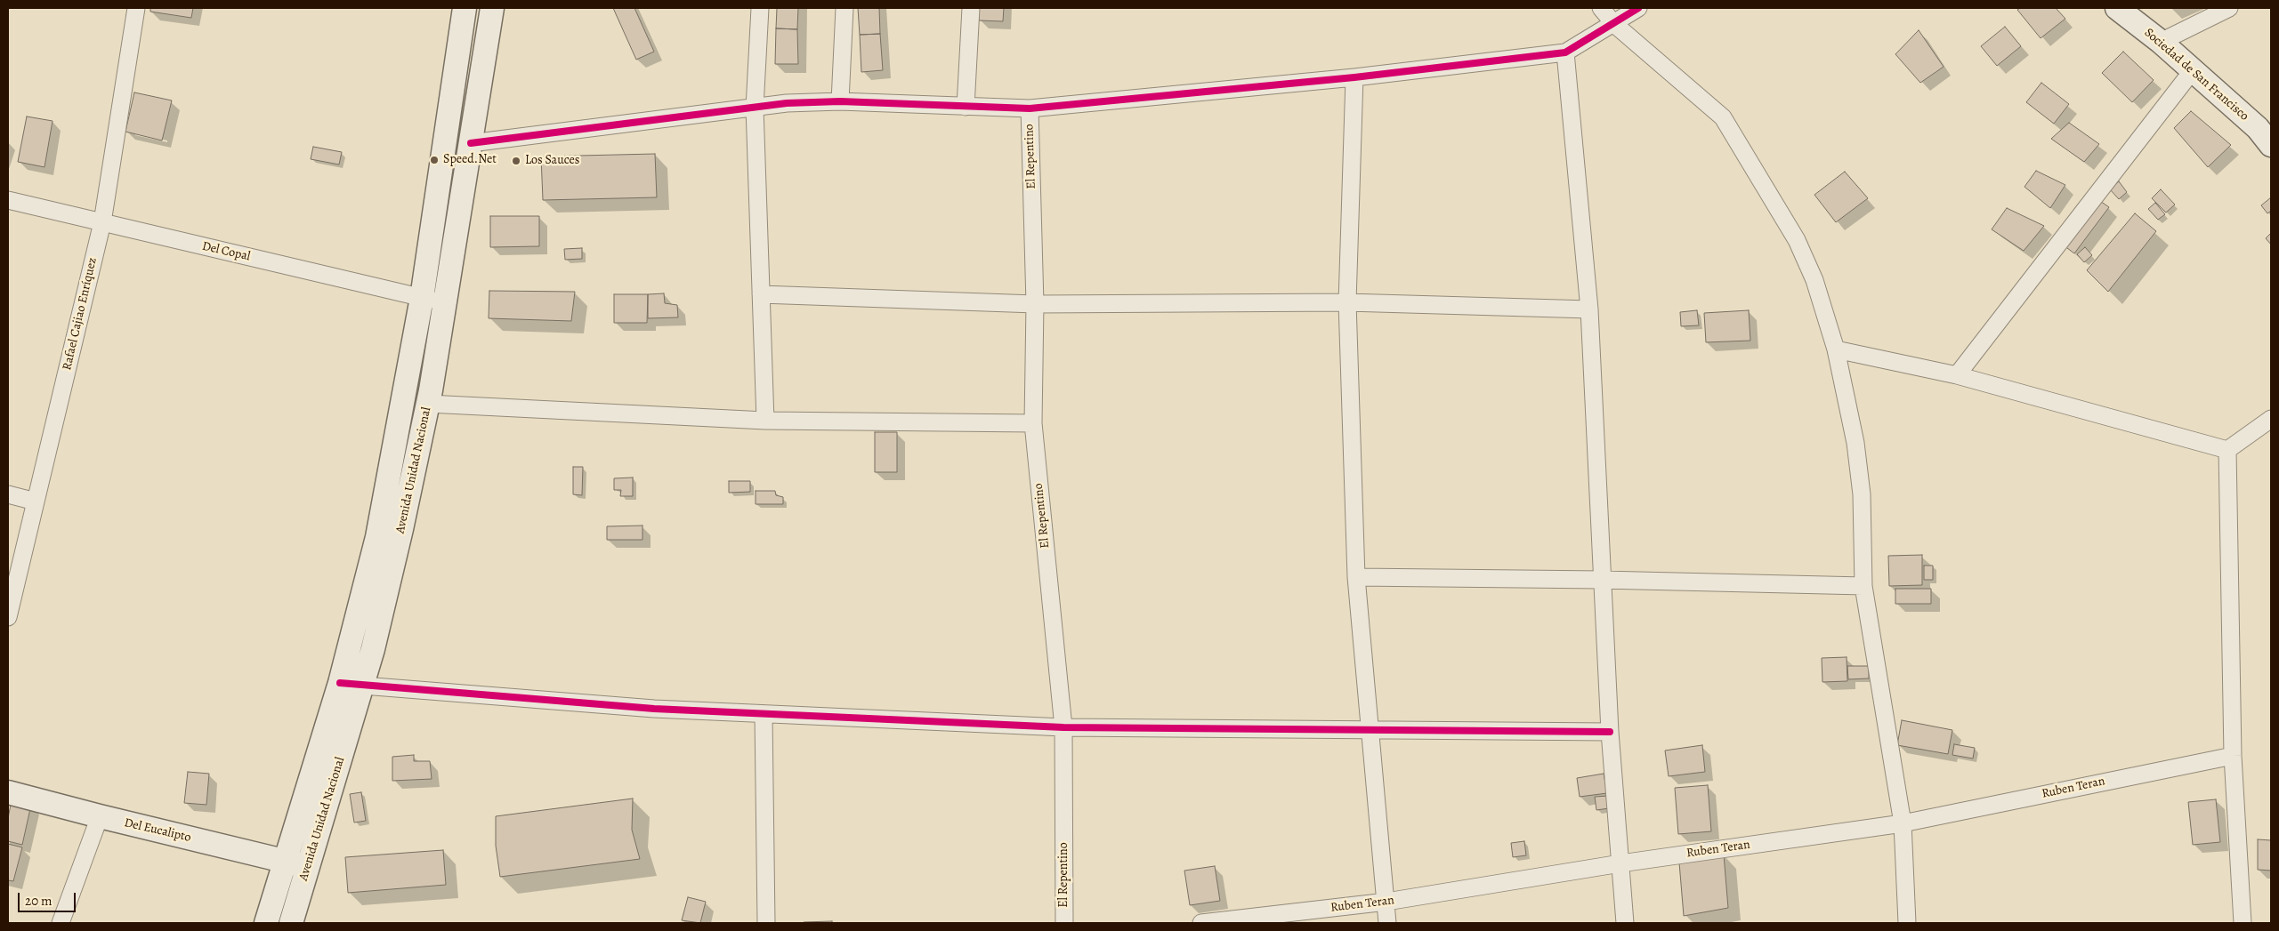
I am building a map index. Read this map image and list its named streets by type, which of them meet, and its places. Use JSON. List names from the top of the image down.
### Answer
{
  "streets": {
    "main road": ["Sociedad de San Francisco", "Avenida Unidad Nacional", "Del Eucalipto"],
    "street": [
      "El Repentino",
      "Del Copal",
      "Rafael Cajiao Enríquez",
      "Ruben Teran"
    ]
  },
  "crossings": [
    ["Del Copal", "Rafael Cajiao Enríquez"],
    ["Del Copal", "Avenida Unidad Nacional"],
    ["Avenida Unidad Nacional", "Del Eucalipto"]
  ],
  "places": ["Speed.Net", "Los Sauces"],
  "scale_bar": "20 m"
}
